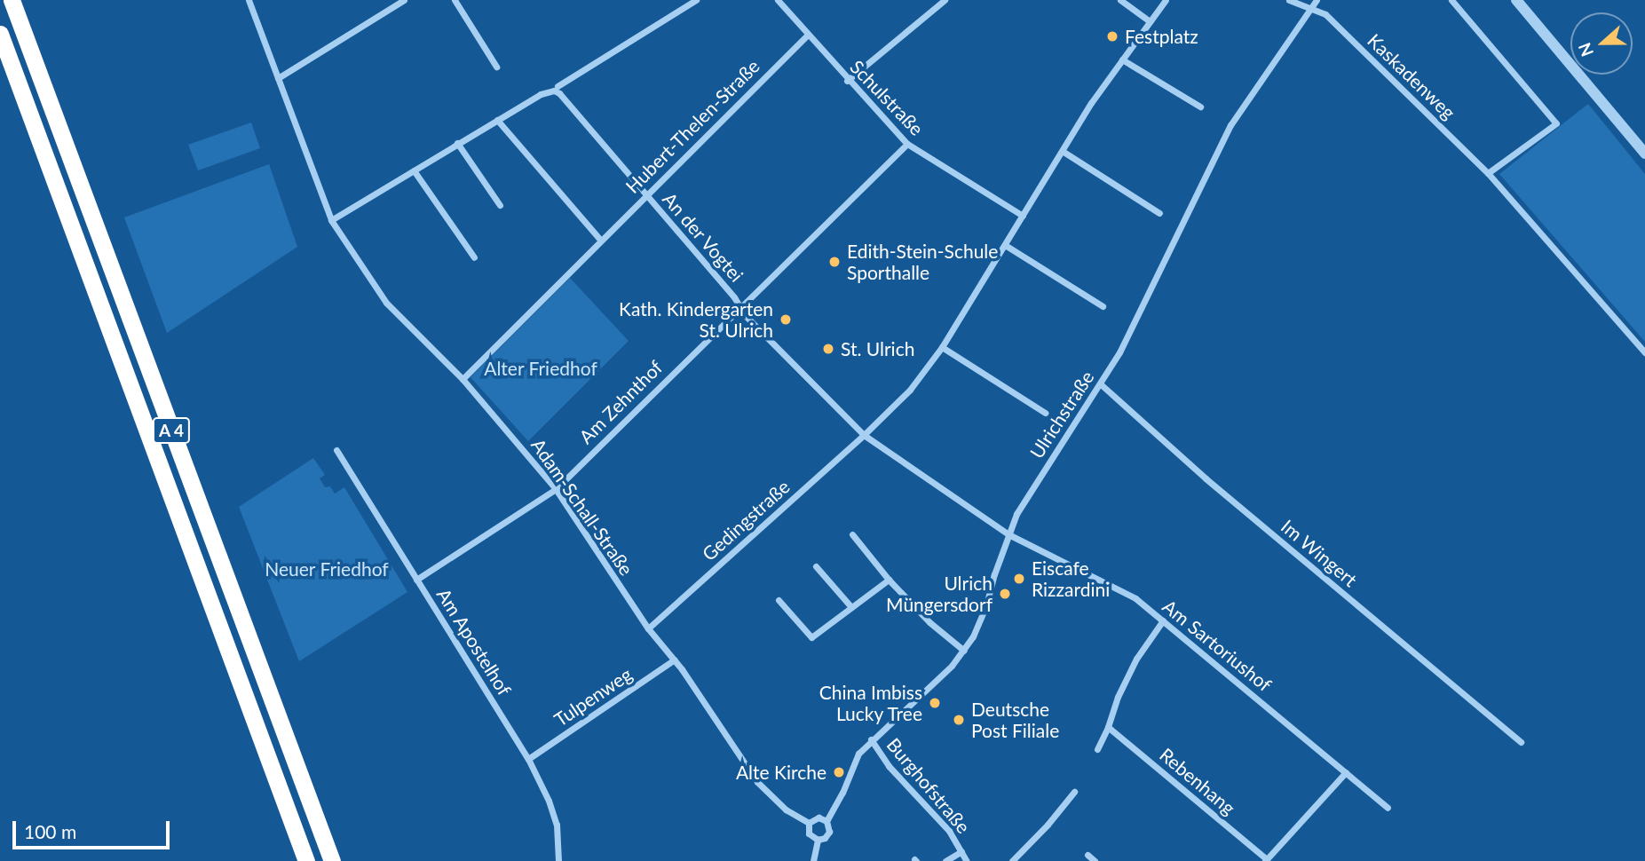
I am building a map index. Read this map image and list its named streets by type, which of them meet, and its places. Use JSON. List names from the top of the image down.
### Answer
{
  "streets": {
    "highway": ["A 4"],
    "street": [
      "Kaskadenweg",
      "Schulstraße",
      "Hubert-Thelen-Straße",
      "An der Vogtei",
      "Am Zehnthof",
      "Ulrichstraße",
      "Adam-Schall-Straße",
      "Gedingstraße",
      "Im Wingert",
      "Am Apostelhof",
      "Am Sartoriushof",
      "Tulpenweg",
      "Rebenhang",
      "Burghofstraße"
    ]
  },
  "crossings": [
    ["Kaskadenweg", "Ulrichstraße"],
    ["Schulstraße", "Hubert-Thelen-Straße"],
    ["Schulstraße", "Am Zehnthof"],
    ["Schulstraße", "Gedingstraße"],
    ["Hubert-Thelen-Straße", "An der Vogtei"],
    ["Hubert-Thelen-Straße", "Adam-Schall-Straße"],
    ["An der Vogtei", "Am Zehnthof"],
    ["An der Vogtei", "Ulrichstraße"],
    ["An der Vogtei", "Adam-Schall-Straße"],
    ["An der Vogtei", "Gedingstraße"],
    ["An der Vogtei", "Am Sartoriushof"],
    ["Am Zehnthof", "Adam-Schall-Straße"],
    ["Am Zehnthof", "Am Apostelhof"],
    ["Ulrichstraße", "Adam-Schall-Straße"],
    ["Ulrichstraße", "Im Wingert"],
    ["Ulrichstraße", "Am Sartoriushof"],
    ["Ulrichstraße", "Burghofstraße"],
    ["Adam-Schall-Straße", "Gedingstraße"],
    ["Adam-Schall-Straße", "Tulpenweg"],
    ["Am Apostelhof", "Tulpenweg"],
    ["Am Sartoriushof", "Rebenhang"]
  ],
  "parks": ["Alter Friedhof", "Neuer Friedhof"],
  "places": [
    "Festplatz",
    "Edith-Stein-Schule Sporthalle",
    "Kath. Kindergarten St. Ulrich",
    "St. Ulrich",
    "Eiscafe Rizzardini",
    "Ulrich Müngersdorf",
    "China Imbiss Lucky Tree",
    "Deutsche Post Filiale",
    "Alte Kirche"
  ],
  "scale_bar": "100 m",
  "north": "left"
}
